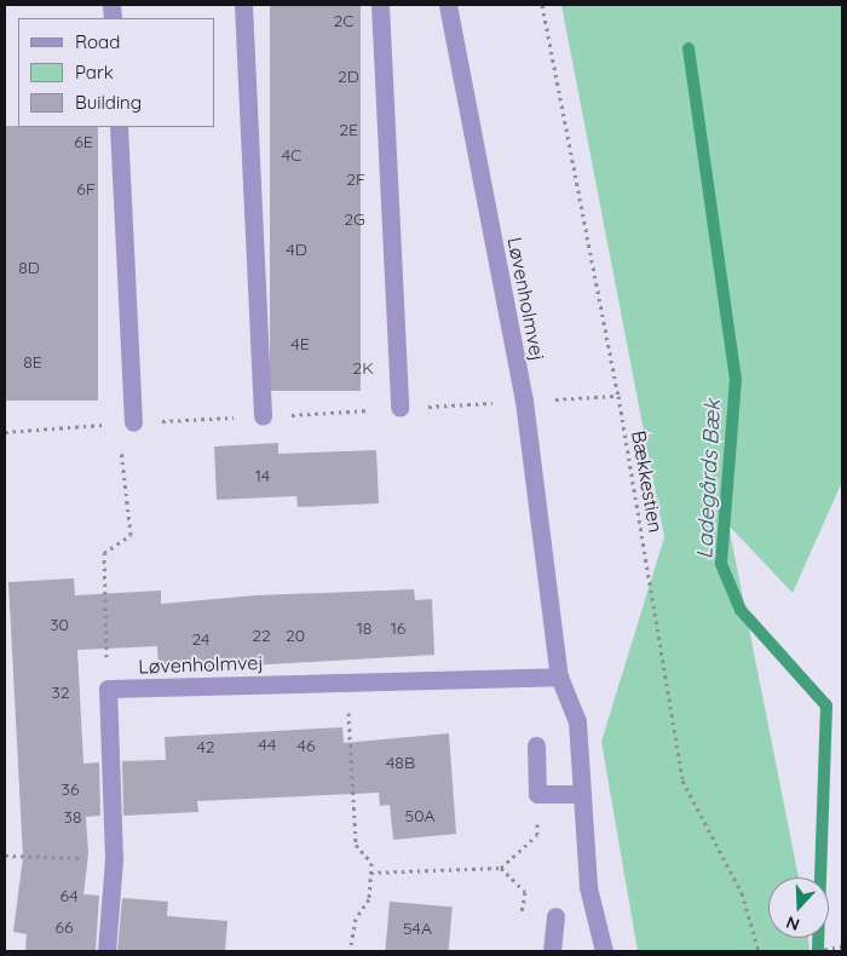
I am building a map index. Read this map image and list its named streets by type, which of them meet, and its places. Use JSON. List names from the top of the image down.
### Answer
{
  "streets": {
    "street": ["Løvenholmvej"],
    "path": ["Bækkestien"]
  },
  "water": ["Ladegårds Bæk"],
  "house_numbers": [
    "2C",
    "2D",
    "2E",
    "6E",
    "4C",
    "2F",
    "6F",
    "2G",
    "4D",
    "8D",
    "4E",
    "8E",
    "2K",
    "14",
    "30",
    "18",
    "16",
    "22",
    "20",
    "24",
    "32",
    "44",
    "46",
    "42",
    "48B",
    "36",
    "50A",
    "38",
    "64",
    "66",
    "54A"
  ],
  "legend": ["Road", "Park", "Building"],
  "north": "bottom"
}
